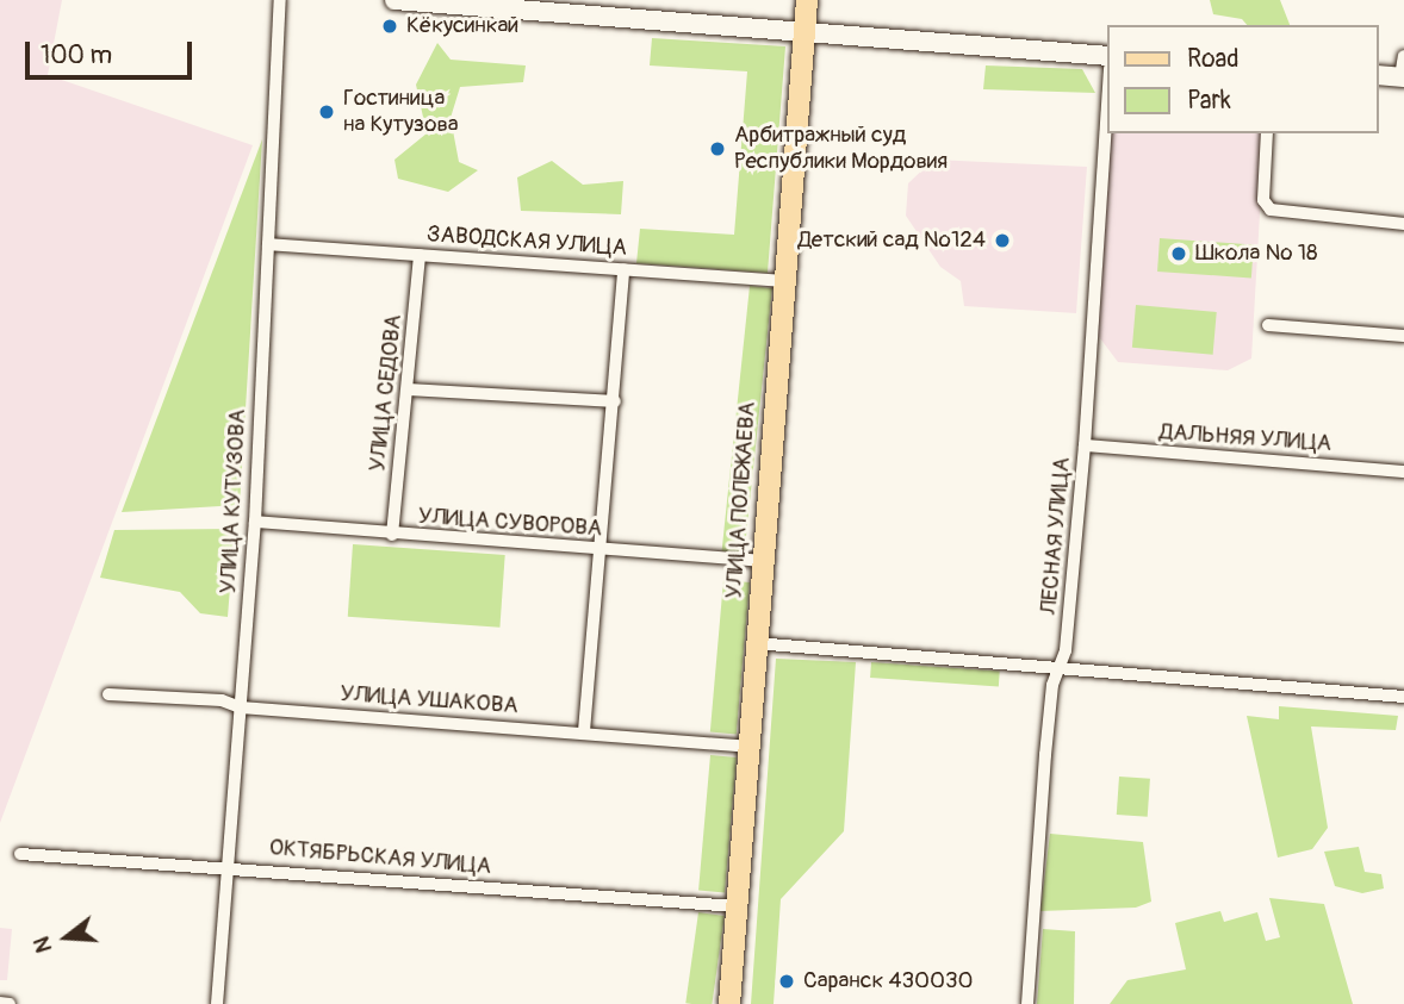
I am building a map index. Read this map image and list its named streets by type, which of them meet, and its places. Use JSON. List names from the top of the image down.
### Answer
{
  "streets": {
    "main road": ["УЛИЦА ПОЛЕЖАЕВА"],
    "street": [
      "ЗАВОДСКАЯ УЛИЦА",
      "УЛИЦА СЕДОВА",
      "ДАЛЬНЯЯ УЛИЦА",
      "УЛИЦА КУТУЗОВА",
      "УЛИЦА СУВОРОВА",
      "ЛЕСНАЯ УЛИЦА",
      "УЛИЦА УШАКОВА",
      "ОКТЯБРЬСКАЯ УЛИЦА"
    ]
  },
  "crossings": [
    ["ЗАВОДСКАЯ УЛИЦА", "УЛИЦА СЕДОВА"],
    ["ЗАВОДСКАЯ УЛИЦА", "УЛИЦА ПОЛЕЖАЕВА"],
    ["ЗАВОДСКАЯ УЛИЦА", "УЛИЦА КУТУЗОВА"],
    ["УЛИЦА СЕДОВА", "УЛИЦА СУВОРОВА"],
    ["ДАЛЬНЯЯ УЛИЦА", "ЛЕСНАЯ УЛИЦА"],
    ["УЛИЦА ПОЛЕЖАЕВА", "УЛИЦА СУВОРОВА"],
    ["УЛИЦА ПОЛЕЖАЕВА", "УЛИЦА УШАКОВА"],
    ["УЛИЦА ПОЛЕЖАЕВА", "ОКТЯБРЬСКАЯ УЛИЦА"],
    ["УЛИЦА КУТУЗОВА", "УЛИЦА СУВОРОВА"],
    ["УЛИЦА КУТУЗОВА", "УЛИЦА УШАКОВА"],
    ["УЛИЦА КУТУЗОВА", "ОКТЯБРЬСКАЯ УЛИЦА"]
  ],
  "places": [
    "Кёкусинкай",
    "Гостиница на Кутузова",
    "Арбитражный суд Республики Мордовия",
    "Детский сад №124",
    "Школа № 18",
    "Саранск 430030"
  ],
  "legend": ["Road", "Park"],
  "scale_bar": "100 m",
  "north": "left"
}
